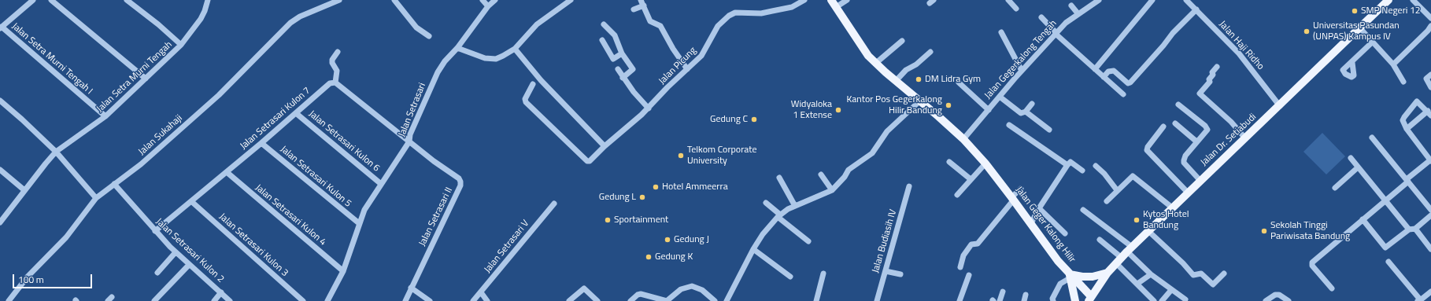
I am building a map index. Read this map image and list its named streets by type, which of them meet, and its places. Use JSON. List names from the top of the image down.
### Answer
{
  "streets": {
    "main road": ["Jalan Dr. Setiabudi", "Jalan Geger Kalong Hilir"],
    "street": [
      "Jalan Haji Ridho",
      "Jalan Setra Murni Tengah I",
      "Jalan Gegerkalong Tengah",
      "Jalan Picung",
      "Jalan Setra Murni Tengah",
      "Jalan Setrasari",
      "Jalan Setrasari Kulon 7",
      "Jalan Sukahaji",
      "Jalan Setrasari Kulon 6",
      "Jalan Setrasari Kulon 5",
      "Jalan Setrasari Kulon 4",
      "Jalan Setrasari II",
      "Jalan Budiasih IV",
      "Jalan Setrasari Kulon 3",
      "Jalan Setrasari V",
      "Jalan Setrasari Kulon 2"
    ]
  },
  "crossings": [
    ["Jalan Haji Ridho", "Jalan Dr. Setiabudi"],
    ["Jalan Setra Murni Tengah I", "Jalan Setra Murni Tengah"],
    ["Jalan Gegerkalong Tengah", "Jalan Geger Kalong Hilir"],
    ["Jalan Setrasari", "Jalan Setrasari Kulon 6"],
    ["Jalan Setrasari", "Jalan Setrasari Kulon 5"],
    ["Jalan Setrasari", "Jalan Setrasari Kulon 4"],
    ["Jalan Setrasari", "Jalan Setrasari II"],
    ["Jalan Setrasari Kulon 7", "Jalan Setrasari Kulon 6"],
    ["Jalan Setrasari Kulon 7", "Jalan Setrasari Kulon 5"],
    ["Jalan Setrasari Kulon 7", "Jalan Setrasari Kulon 4"],
    ["Jalan Setrasari Kulon 7", "Jalan Setrasari Kulon 3"],
    ["Jalan Setrasari Kulon 7", "Jalan Setrasari Kulon 2"],
    ["Jalan Sukahaji", "Jalan Setrasari Kulon 2"],
    ["Jalan Dr. Setiabudi", "Jalan Geger Kalong Hilir"]
  ],
  "places": [
    "SMP Negeri 12",
    "Universitas Pasundan (UNPAS) Kampus IV",
    "DM Lidra Gym",
    "Kantor Pos Gegerkalong Hilir Bandung",
    "Widyaloka 1 Extense",
    "Gedung C",
    "Telkom Corporate University",
    "Hotel Ammeerra",
    "Gedung L",
    "Sportainment",
    "Kytos Hotel Bandung",
    "Sekolah Tinggi Pariwisata Bandung",
    "Gedung J",
    "Gedung K"
  ],
  "scale_bar": "100 m"
}
